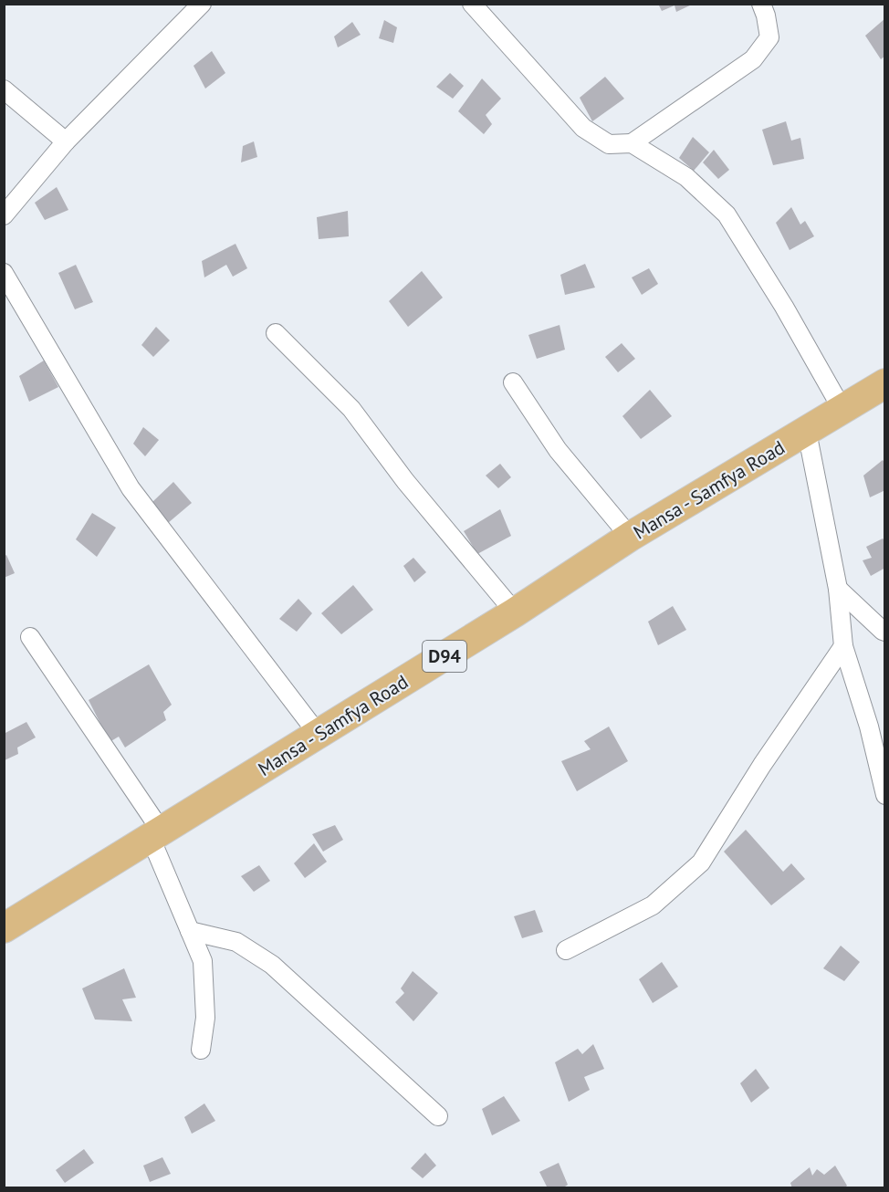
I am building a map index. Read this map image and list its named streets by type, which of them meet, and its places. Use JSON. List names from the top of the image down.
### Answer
{
  "streets": {
    "main road": ["Mansa - Samfya Road", "D94"]
  }
}
